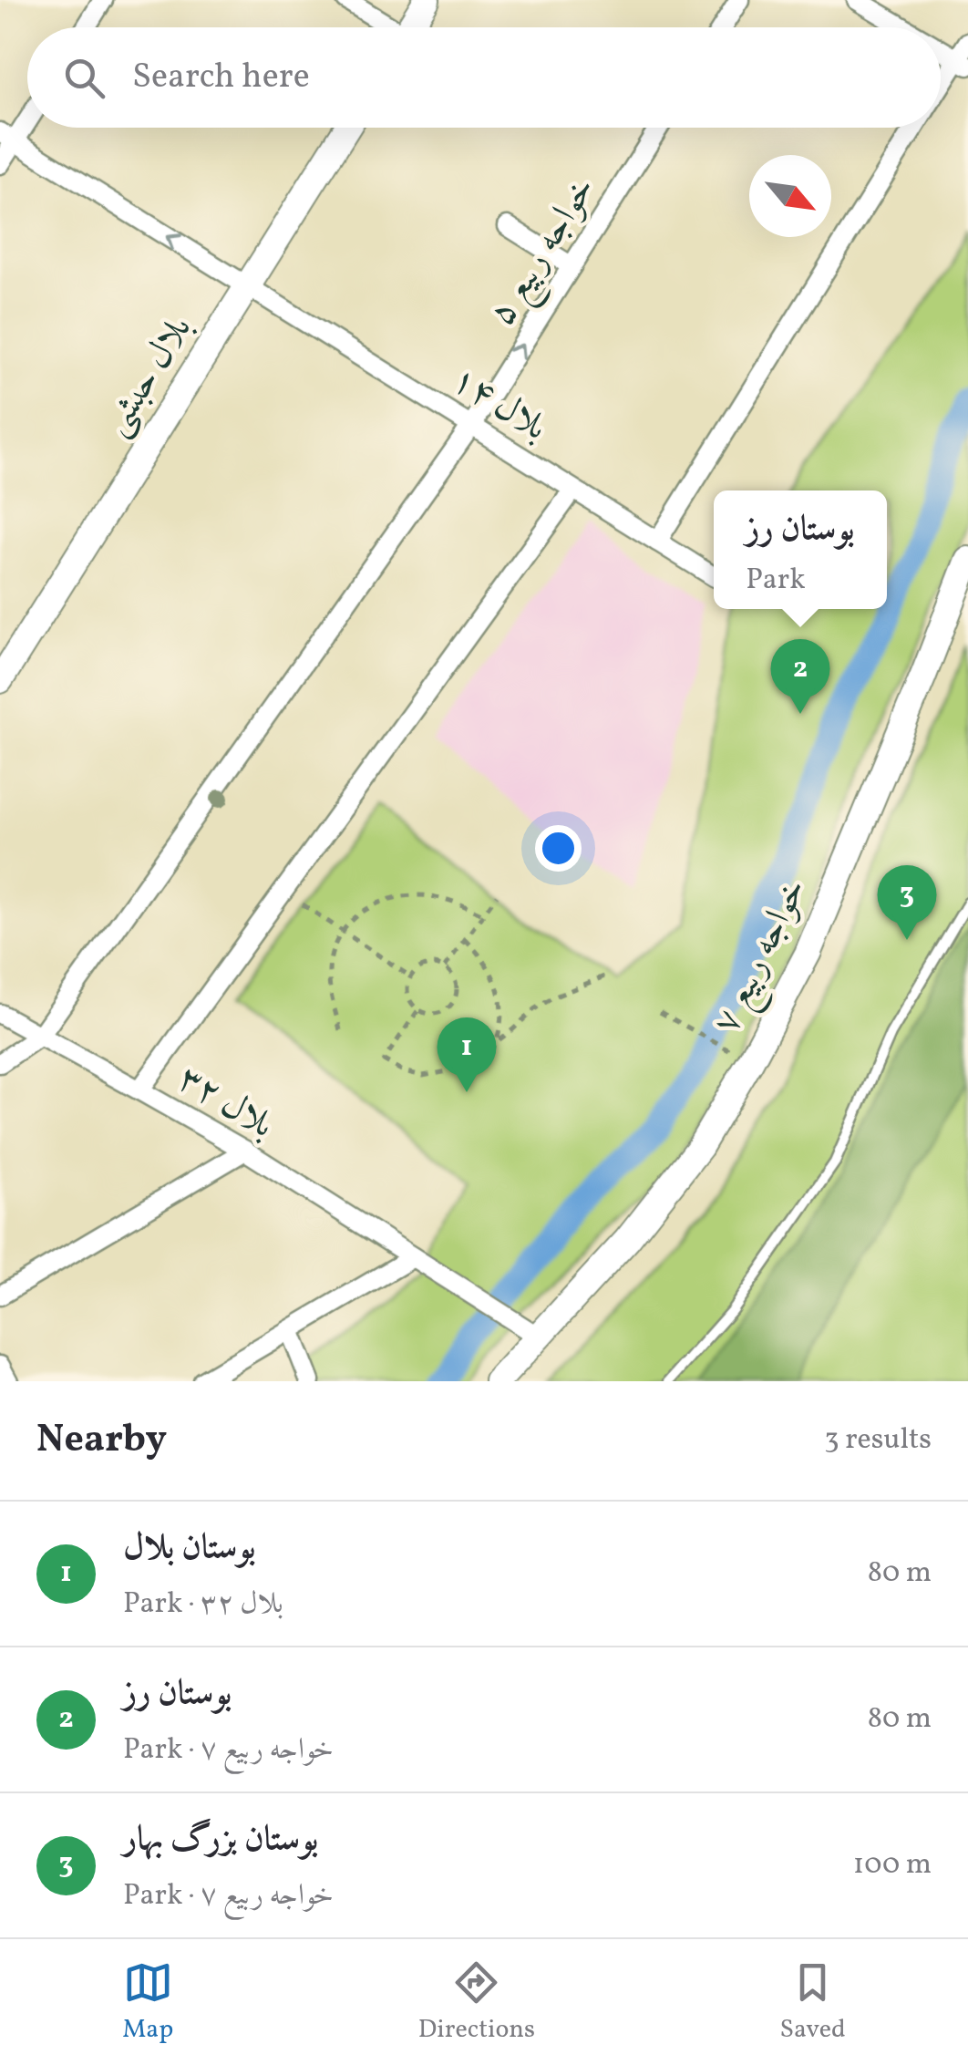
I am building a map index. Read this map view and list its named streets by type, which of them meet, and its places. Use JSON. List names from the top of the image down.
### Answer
{
  "streets": {
    "street": [
      "خواجه ربیع ۵",
      "بلال حبشی",
      "بلال ۱۴",
      "خواجه ربیع ۷",
      "بلال ۳۲"
    ]
  },
  "crossings": [
    ["خواجه ربیع ۵", "بلال ۱۴"],
    ["خواجه ربیع ۵", "بلال ۳۲"],
    ["بلال حبشی", "بلال ۱۴"],
    ["خواجه ربیع ۷", "بلال ۳۲"]
  ],
  "north": "bottom right",
  "page": {
    "search": "Search here",
    "popup": ["بوستان رز", "Park"],
    "pins": ["2", "3", "1"],
    "heading": ["Nearby", "3 results"],
    "list": [
      {
        "mark": "1",
        "name": "بوستان بلال",
        "note": "Park · بلال ۳۲",
        "value": "80 m"
      },
      {
        "mark": "2",
        "name": "بوستان رز",
        "note": "Park · خواجه ربیع ۷",
        "value": "80 m"
      },
      {
        "mark": "3",
        "name": "بوستان بزرگ بهار",
        "note": "Park · خواجه ربیع ۷",
        "value": "100 m"
      }
    ],
    "nav": ["Map", "Directions", "Saved"]
  }
}
